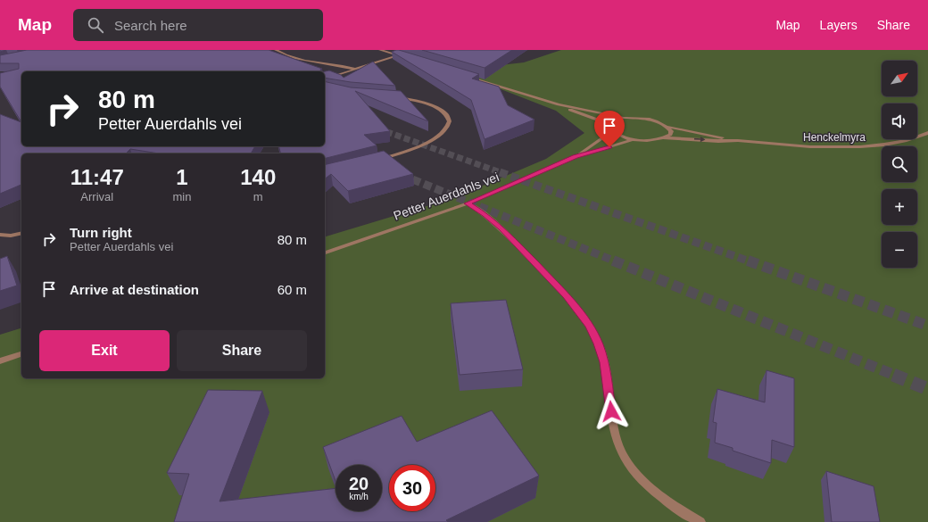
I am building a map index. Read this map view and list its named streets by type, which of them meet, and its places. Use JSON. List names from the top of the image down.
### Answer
{
  "streets": {
    "street": ["Henckelmyra", "Petter Auerdahls vei"]
  },
  "crossings": [
    ["Henckelmyra", "Petter Auerdahls vei"]
  ],
  "north": "top right",
  "page": {
    "header": "Map",
    "search": "Search here",
    "nav": ["Map", "Layers", "Share"],
    "map_buttons": ["+", "−"],
    "turn": ["80 m", "Petter Auerdahls vei"],
    "eta": [
      "11:47",
      "Arrival",
      "1",
      "min",
      "140",
      "m"
    ],
    "list": [
      {
        "name": "Turn right",
        "note": "Petter Auerdahls vei",
        "value": "80 m"
      },
      {
        "name": "Arrive at destination",
        "value": "60 m"
      }
    ],
    "buttons": ["Exit", "Share"],
    "speed": "20 km/h",
    "limit": "30"
  }
}
